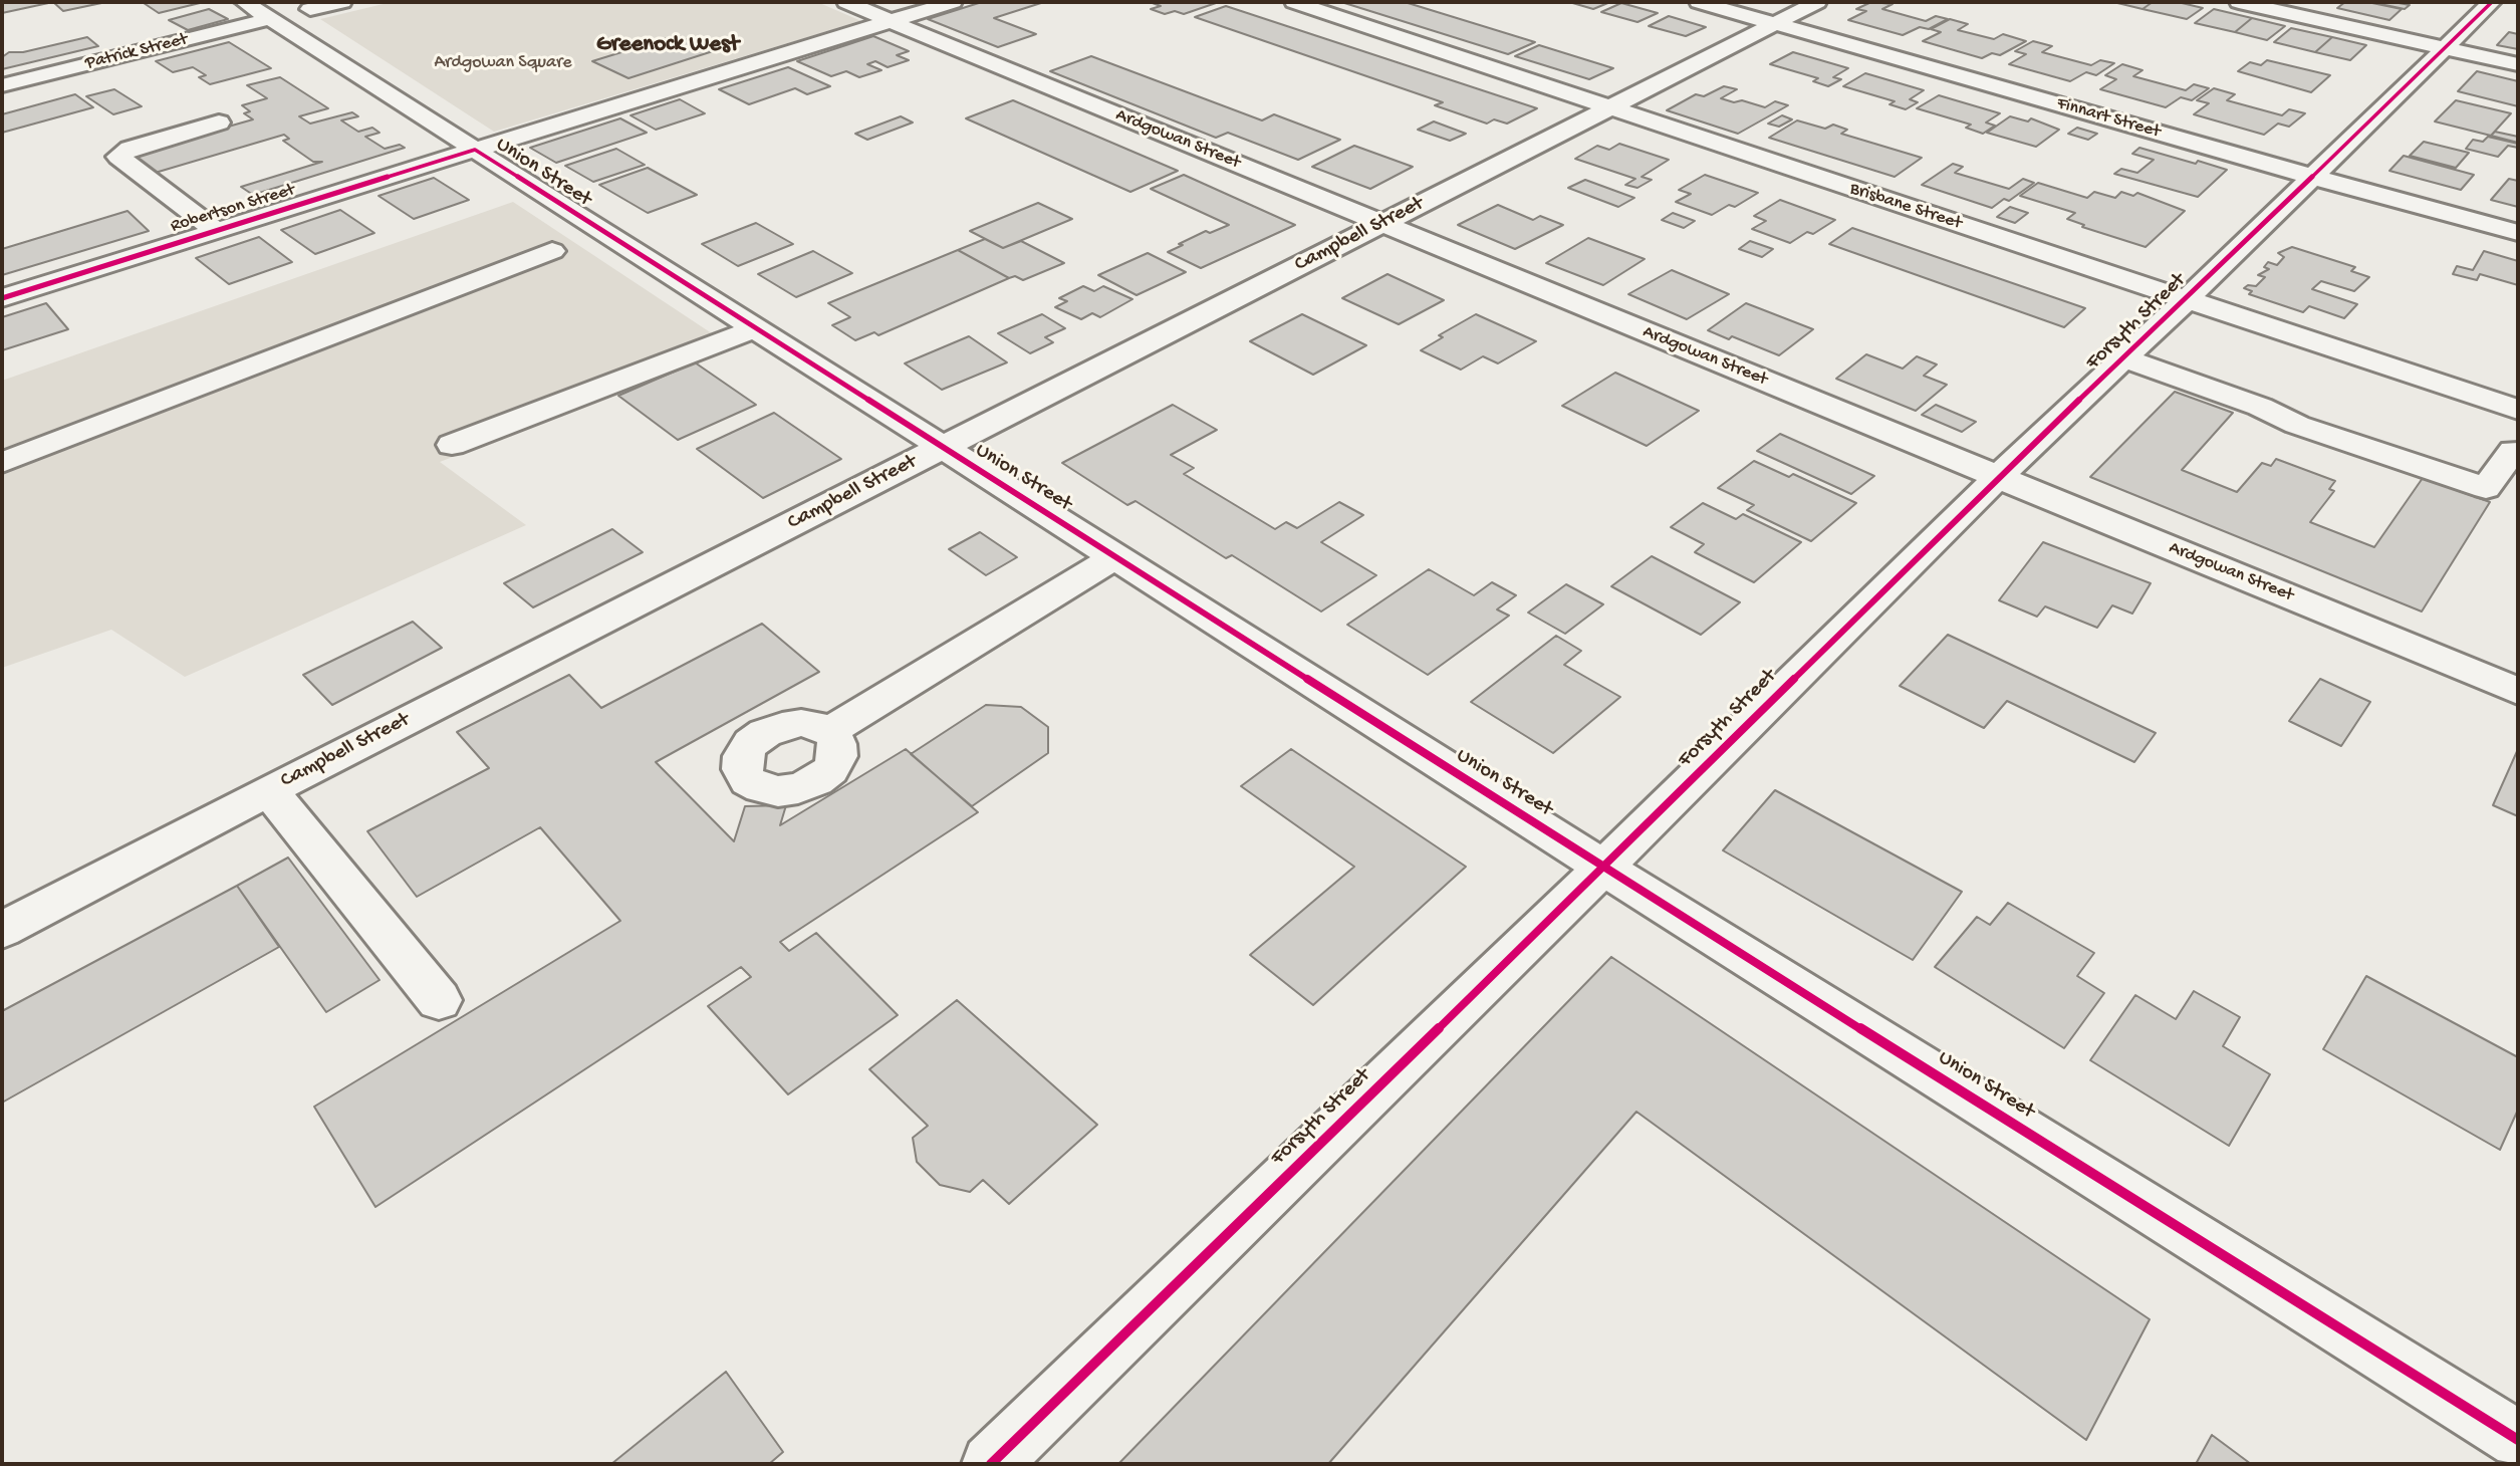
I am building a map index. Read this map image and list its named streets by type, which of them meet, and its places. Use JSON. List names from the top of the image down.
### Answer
{
  "streets": {
    "street": [
      "Patrick Street",
      "Finnart Street",
      "Ardgowan Street",
      "Union Street",
      "Brisbane Street",
      "Robertson Street",
      "Campbell Street",
      "Forsyth Street"
    ]
  },
  "crossings": [
    ["Finnart Street", "Campbell Street"],
    ["Finnart Street", "Forsyth Street"],
    ["Ardgowan Street", "Campbell Street"],
    ["Ardgowan Street", "Forsyth Street"],
    ["Union Street", "Robertson Street"],
    ["Union Street", "Campbell Street"],
    ["Union Street", "Forsyth Street"],
    ["Brisbane Street", "Campbell Street"],
    ["Brisbane Street", "Forsyth Street"]
  ],
  "districts": ["Greenock West"],
  "parks": ["Ardgowan Square"]
}
